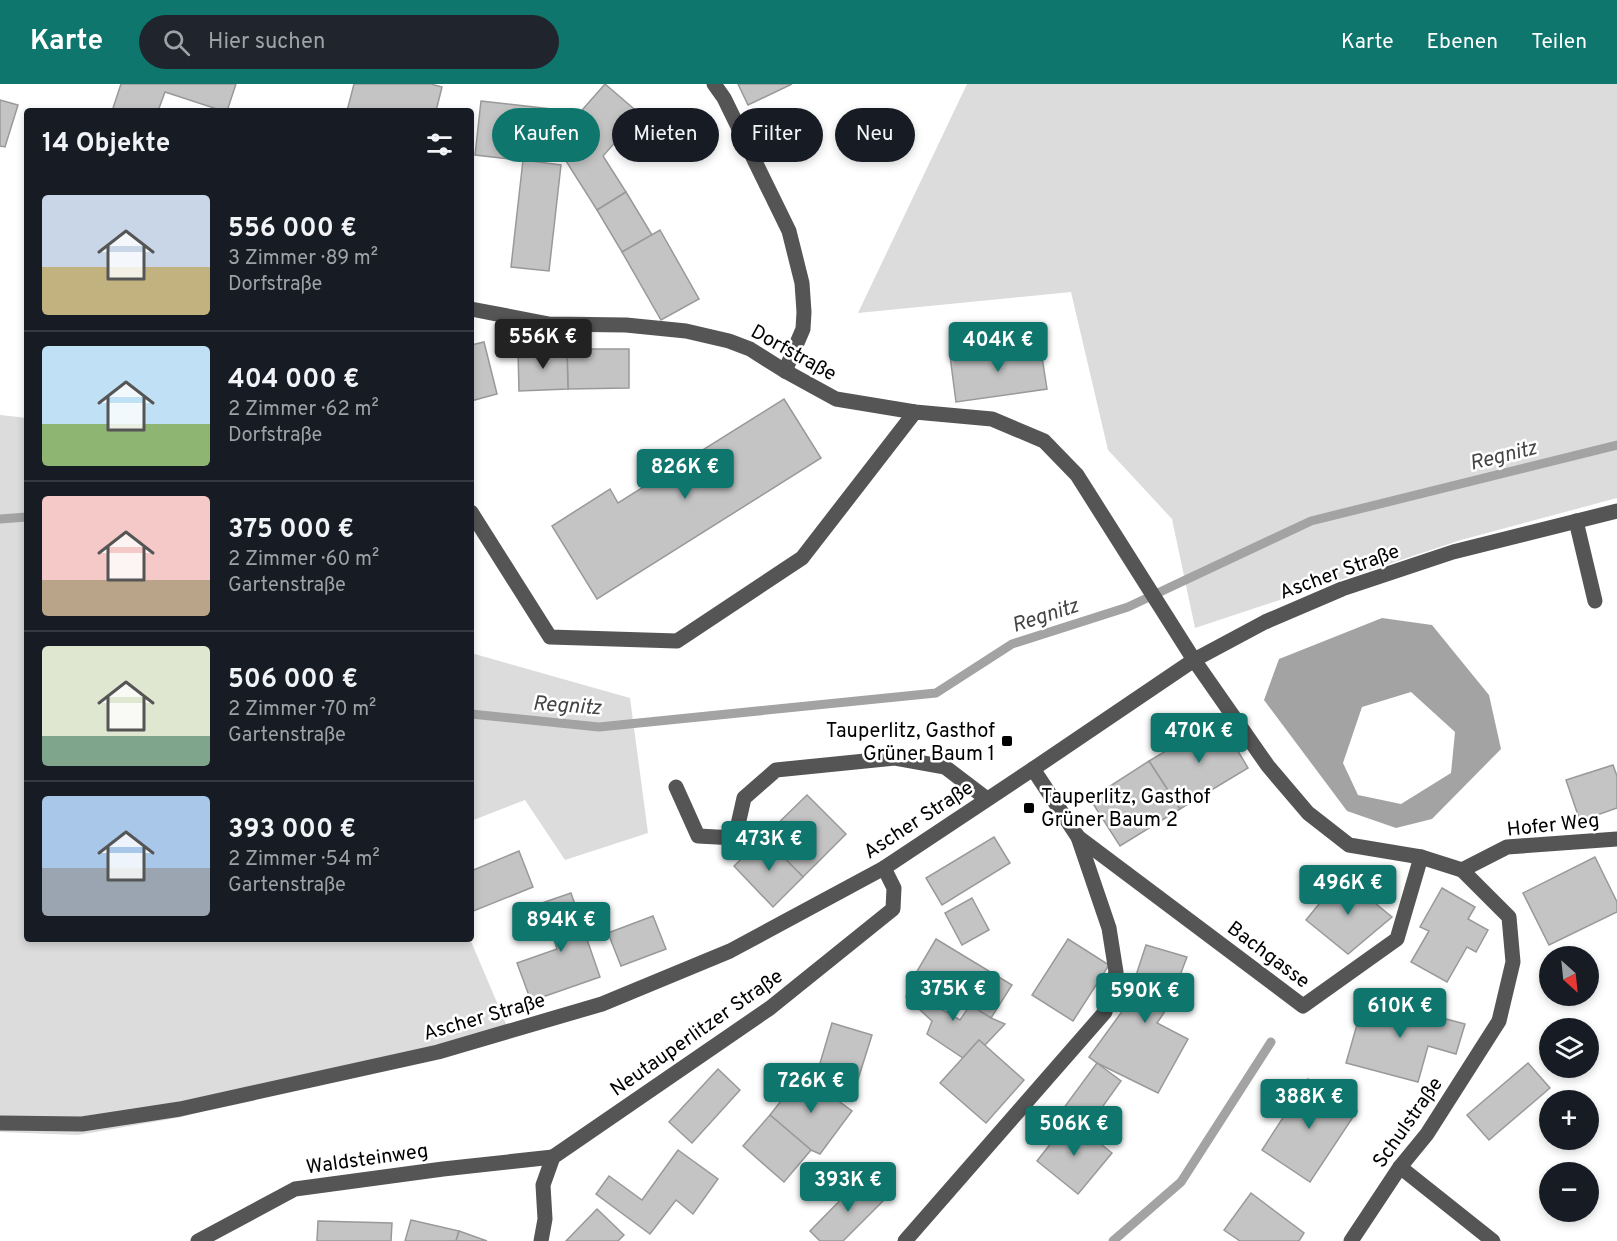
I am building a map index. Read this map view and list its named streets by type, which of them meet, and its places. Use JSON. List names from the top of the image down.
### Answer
{
  "streets": {
    "street": [
      "Dorfstraße",
      "Ascher Straße",
      "Hofer Weg",
      "Bachgasse",
      "Neutauperlitzer Straße",
      "Schulstraße",
      "Waldsteinweg"
    ]
  },
  "crossings": [
    ["Dorfstraße", "Ascher Straße"],
    ["Ascher Straße", "Neutauperlitzer Straße"],
    ["Hofer Weg", "Schulstraße"],
    ["Neutauperlitzer Straße", "Waldsteinweg"]
  ],
  "water": ["Regnitz"],
  "places": {
    "transit": ["Tauperlitz, Gasthof Grüner Baum 1", "Tauperlitz, Gasthof Grüner Baum 2"]
  },
  "north": "bottom right",
  "page": {
    "header": "Karte",
    "search": "Hier suchen",
    "nav": ["Karte", "Ebenen", "Teilen"],
    "chip": [
      "Kaufen",
      "Mieten",
      "Filter",
      "Neu"
    ],
    "heading": "14 Objekte",
    "list": [
      {
        "name": "556 000 €",
        "note": "3 Zimmer · 89 m² · Dorfstraße"
      },
      {
        "name": "404 000 €",
        "note": "2 Zimmer · 62 m² · Dorfstraße"
      },
      {
        "name": "375 000 €",
        "note": "2 Zimmer · 60 m² · Gartenstraße"
      },
      {
        "name": "506 000 €",
        "note": "2 Zimmer · 70 m² · Gartenstraße"
      },
      {
        "name": "393 000 €",
        "note": "2 Zimmer · 54 m² · Gartenstraße"
      }
    ],
    "price": [
      "556K €",
      "404K €",
      "826K €",
      "470K €",
      "473K €",
      "496K €",
      "894K €",
      "375K €",
      "590K €",
      "610K €",
      "726K €",
      "388K €",
      "506K €",
      "393K €"
    ],
    "map_buttons": ["+", "−"]
  }
}
